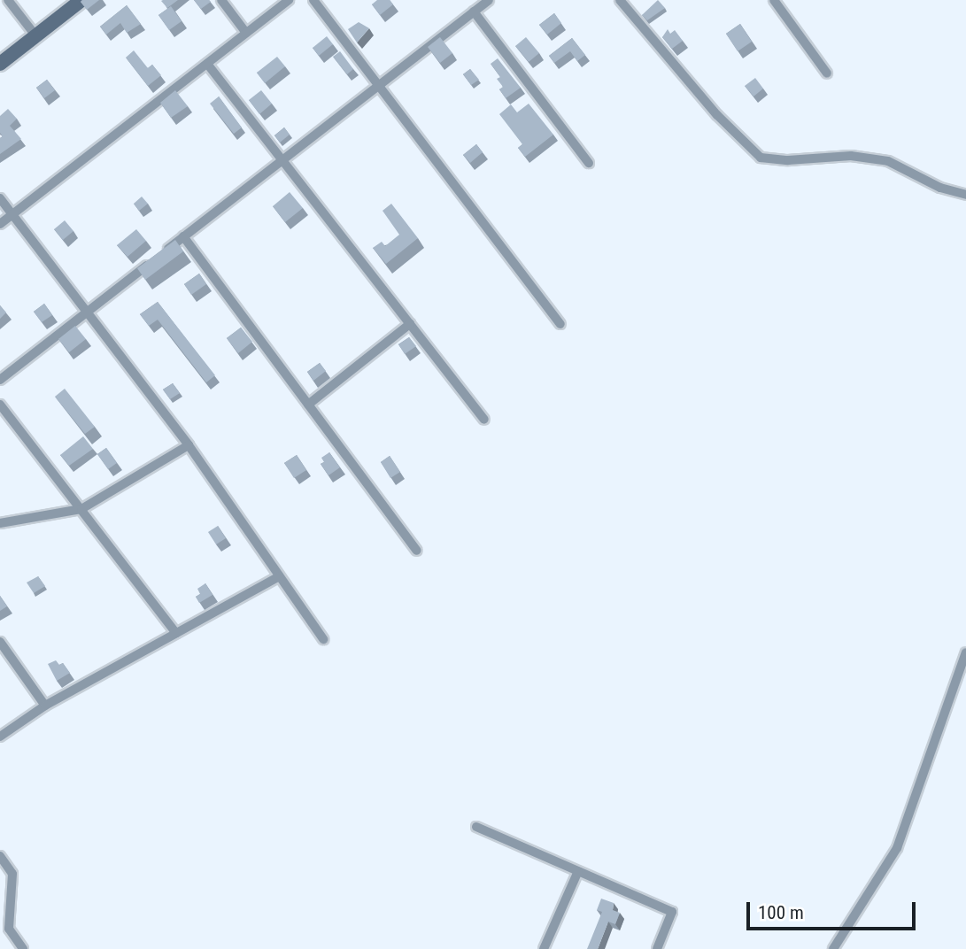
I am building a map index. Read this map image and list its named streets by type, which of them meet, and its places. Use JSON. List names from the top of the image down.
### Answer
{
  "scale_bar": "100 m"
}
